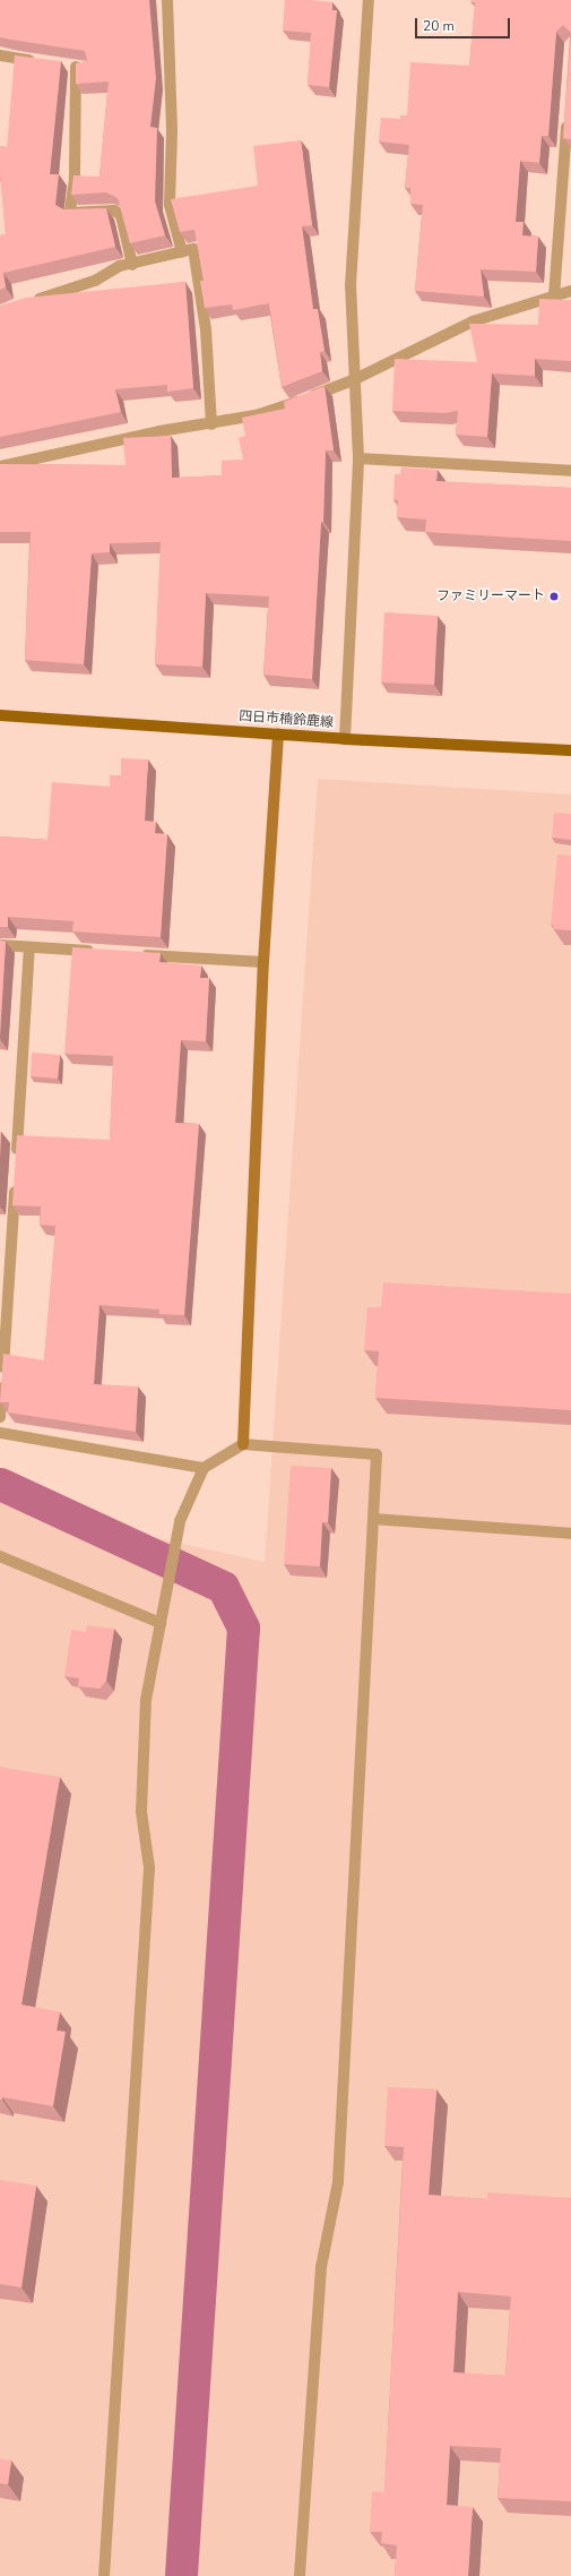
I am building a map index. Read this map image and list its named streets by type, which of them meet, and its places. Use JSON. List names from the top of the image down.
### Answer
{
  "streets": {
    "main road": ["四日市楠鈴鹿線"]
  },
  "places": ["ファミリーマート"],
  "scale_bar": "20 m"
}
